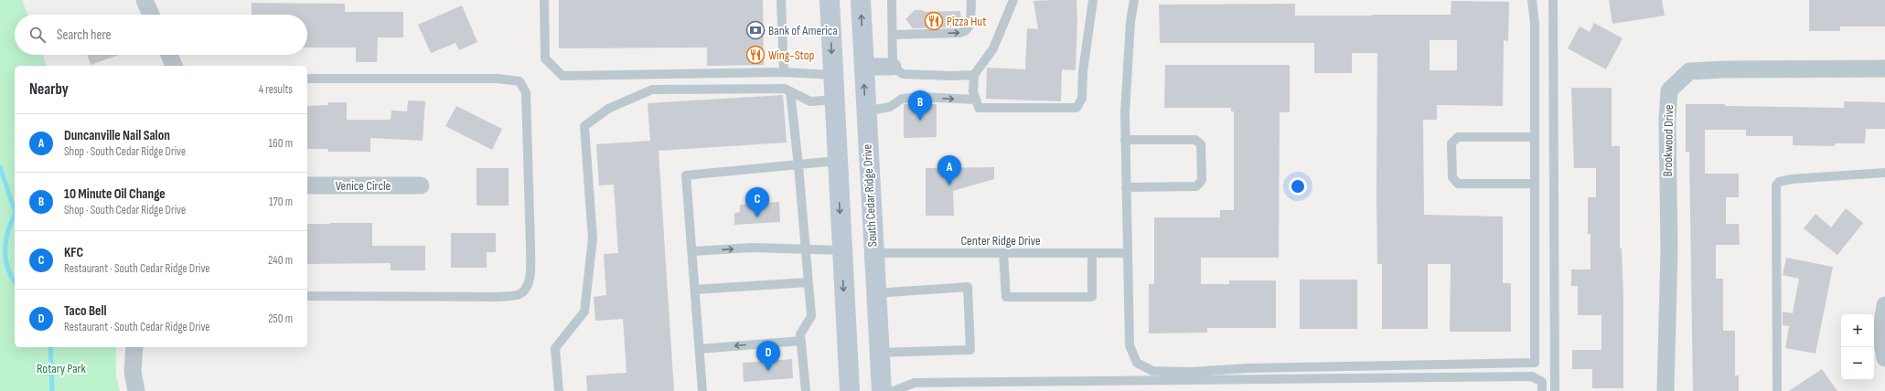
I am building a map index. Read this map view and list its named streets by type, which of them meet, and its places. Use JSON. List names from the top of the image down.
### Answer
{
  "streets": {
    "main road": ["South Cedar Ridge Drive"],
    "street": ["Brookwood Drive", "Venice Circle"],
    "lane": ["Center Ridge Drive"]
  },
  "crossings": [
    ["South Cedar Ridge Drive", "Center Ridge Drive"]
  ],
  "parks": ["Rotary Park"],
  "places": {
    "restaurant": ["Pizza Hut", "Wing-Stop"],
    "bank": ["Bank of America"]
  },
  "page": {
    "search": "Search here",
    "heading": ["Nearby", "4 results"],
    "pins": [
      "B",
      "A",
      "C",
      "D"
    ],
    "list": [
      {
        "mark": "A",
        "name": "Duncanville Nail Salon",
        "note": "Shop · South Cedar Ridge Drive",
        "value": "160 m"
      },
      {
        "mark": "B",
        "name": "10 Minute Oil Change",
        "note": "Shop · South Cedar Ridge Drive",
        "value": "170 m"
      },
      {
        "mark": "C",
        "name": "KFC",
        "note": "Restaurant · South Cedar Ridge Drive",
        "value": "240 m"
      },
      {
        "mark": "D",
        "name": "Taco Bell",
        "note": "Restaurant · South Cedar Ridge Drive",
        "value": "250 m"
      }
    ],
    "map_buttons": ["+", "−"]
  }
}
